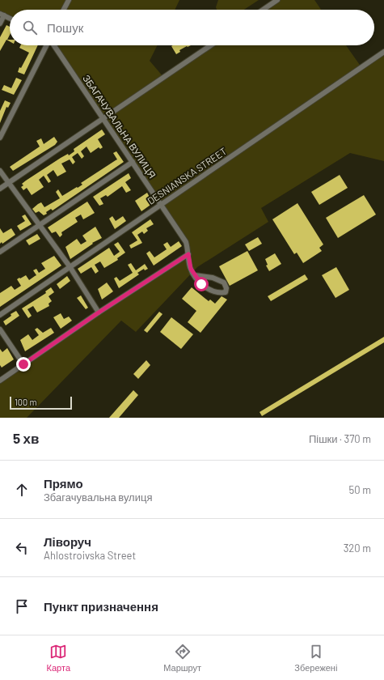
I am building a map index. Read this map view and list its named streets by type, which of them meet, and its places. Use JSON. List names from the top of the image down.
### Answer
{
  "streets": {
    "street": ["ЗБАГАЧУВАЛЬНА ВУЛИЦЯ", "DESNIANSKA STREET"]
  },
  "crossings": [
    ["ЗБАГАЧУВАЛЬНА ВУЛИЦЯ", "DESNIANSKA STREET"]
  ],
  "scale_bar": "100 m",
  "page": {
    "search": "Пошук",
    "scale": "100 m",
    "heading": ["5 хв", "Пішки · 370 m"],
    "list": [
      ["Прямо", "Збагачувальна вулиця", "50 m"],
      ["Ліворуч", "Ahlostroivska Street", "320 m"],
      "Пункт призначення"
    ],
    "nav": ["Карта", "Маршрут", "Збережені"]
  }
}
